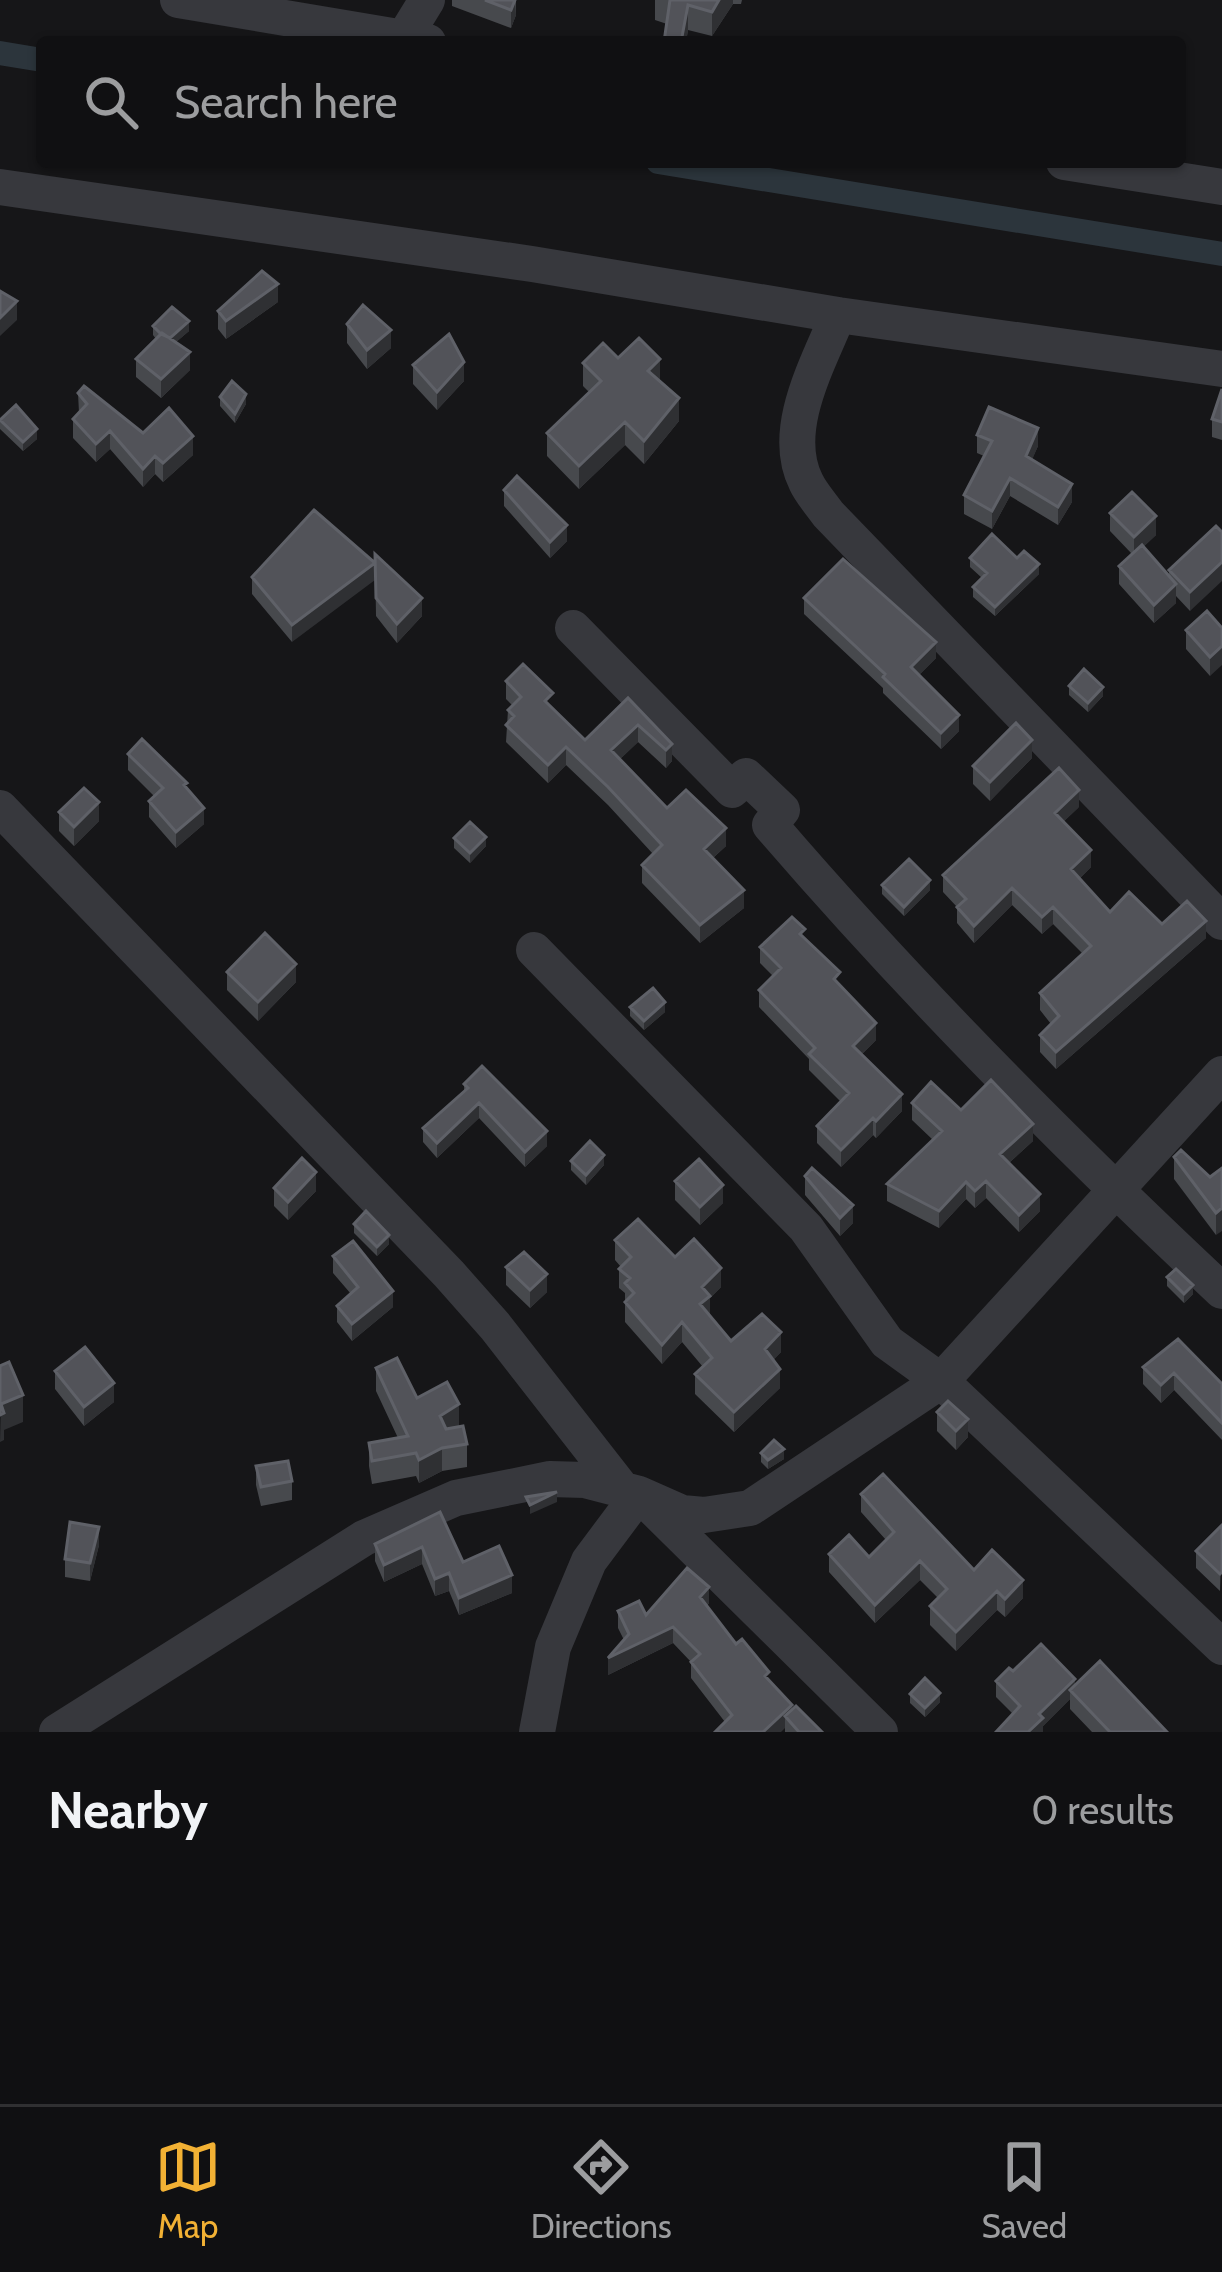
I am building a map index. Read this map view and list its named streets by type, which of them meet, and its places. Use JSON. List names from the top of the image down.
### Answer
{
  "page": {
    "search": "Search here",
    "heading": ["Nearby", "0 results"],
    "nav": ["Map", "Directions", "Saved"]
  }
}
